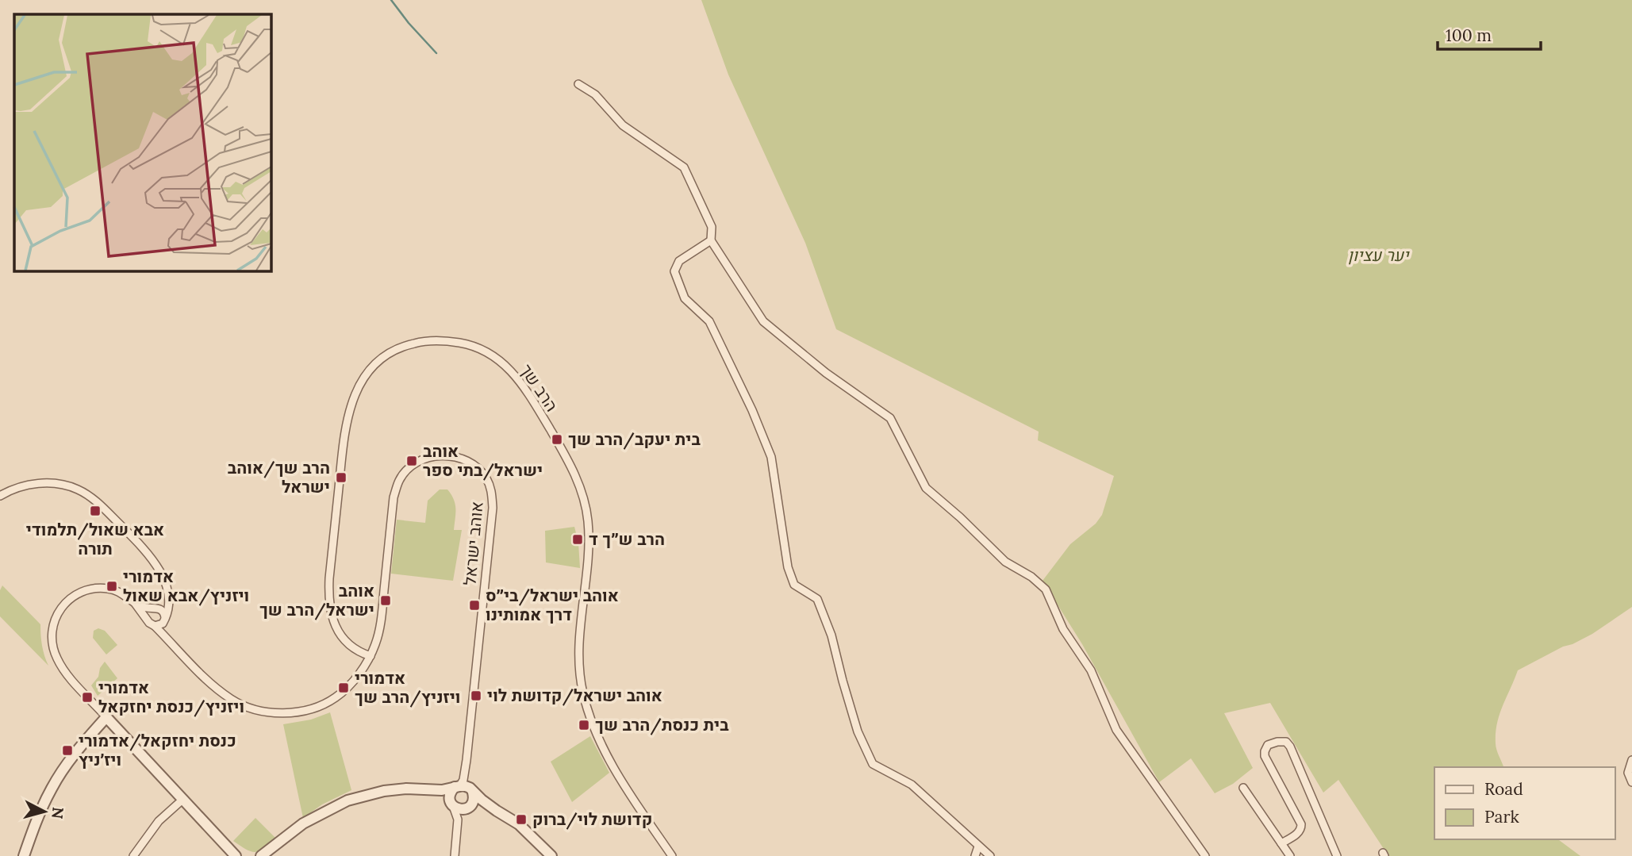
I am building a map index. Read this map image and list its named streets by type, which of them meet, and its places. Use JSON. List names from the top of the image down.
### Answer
{
  "streets": {
    "street": ["הרב שך", "אוהב ישראל"]
  },
  "crossings": [
    ["הרב שך", "אוהב ישראל"]
  ],
  "parks": ["יער עציון"],
  "places": {
    "transit": [
      "בית יעקב/הרב שך",
      "אוהב ישראל/בתי ספר",
      "הרב שך/אוהב ישראל",
      "אבא שאול/תלמודי תורה",
      "הרב ש״ך ד",
      "אדמורי ויזניץ/אבא שאול",
      "אוהב ישראל/הרב שך",
      "אוהב ישראל/בי״ס דרך אמותינו",
      "אדמורי ויזניץ/הרב שך",
      "אוהב ישראל/קדושת לוי",
      "אדמורי ויזניץ/כנסת יחזקאל",
      "בית כנסת/הרב שך",
      "כנסת יחזקאל/אדמורי ויז׳ניץ",
      "קדושת לוי/ברוק"
    ]
  },
  "legend": ["Road", "Park"],
  "scale_bar": "100 m",
  "north": "right"
}
